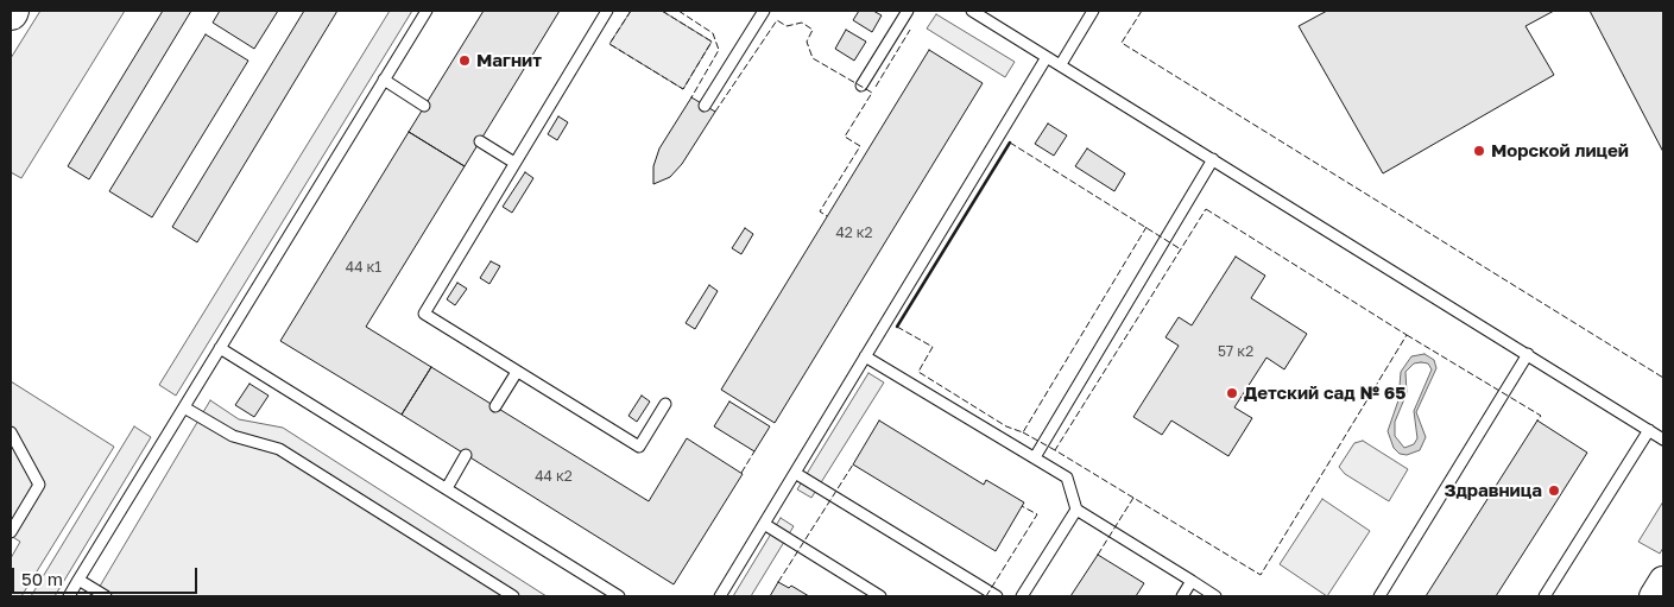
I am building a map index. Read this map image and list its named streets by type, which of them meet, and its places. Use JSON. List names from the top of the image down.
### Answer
{
  "places": [
    "Магнит",
    "Морской лицей",
    "Детский сад № 65",
    "Здравница"
  ],
  "house_numbers": [
    "42 к2",
    "44 к1",
    "57 к2",
    "44 к2"
  ],
  "scale_bar": "50 m"
}
